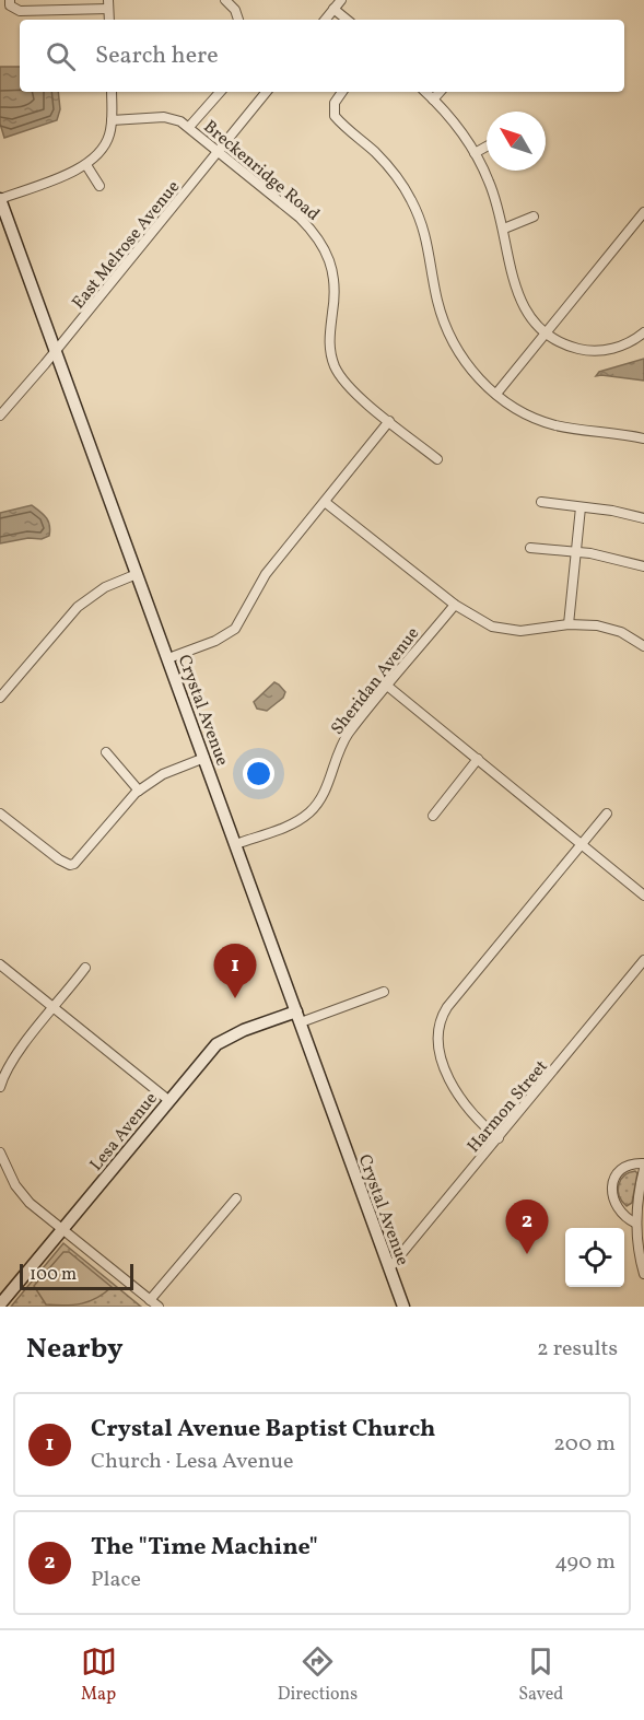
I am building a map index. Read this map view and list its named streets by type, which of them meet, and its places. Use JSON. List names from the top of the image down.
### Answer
{
  "streets": {
    "street": [
      "Breckenridge Road",
      "East Melrose Avenue",
      "Sheridan Avenue",
      "Crystal Avenue",
      "Harmon Street",
      "Lesa Avenue"
    ]
  },
  "crossings": [
    ["Breckenridge Road", "East Melrose Avenue"],
    ["East Melrose Avenue", "Crystal Avenue"],
    ["Sheridan Avenue", "Crystal Avenue"],
    ["Crystal Avenue", "Harmon Street"],
    ["Crystal Avenue", "Lesa Avenue"]
  ],
  "scale_bar": "100 m",
  "north": "top left",
  "page": {
    "search": "Search here",
    "pins": ["1", "2"],
    "scale": "100 m",
    "heading": ["Nearby", "2 results"],
    "list": [
      {
        "mark": "1",
        "name": "Crystal Avenue Baptist Church",
        "note": "Church · Lesa Avenue",
        "value": "200 m"
      },
      {
        "mark": "2",
        "name": "The \"Time Machine\"",
        "note": "Place",
        "value": "490 m"
      }
    ],
    "nav": ["Map", "Directions", "Saved"]
  }
}
